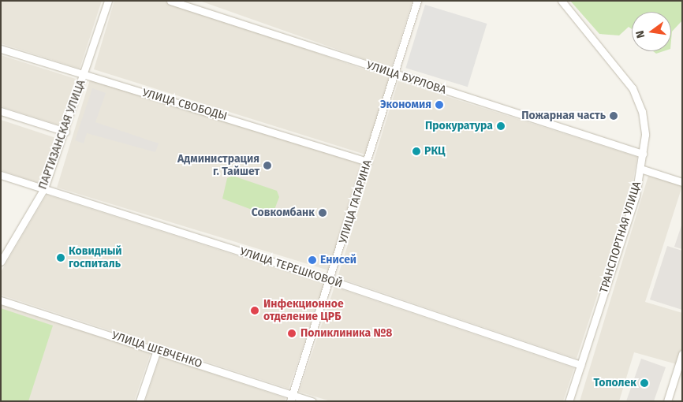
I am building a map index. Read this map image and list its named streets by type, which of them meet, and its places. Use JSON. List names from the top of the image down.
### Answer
{
  "streets": {
    "street": [
      "УЛИЦА БУРЛОВА",
      "УЛИЦА СВОБОДЫ",
      "ПАРТИЗАНСКАЯ УЛИЦА",
      "УЛИЦА ГАГАРИНА",
      "ТРАНСПОРТНАЯ УЛИЦА",
      "УЛИЦА ТЕРЕШКОВОЙ",
      "УЛИЦА ШЕВЧЕНКО"
    ]
  },
  "crossings": [
    ["УЛИЦА БУРЛОВА", "УЛИЦА ГАГАРИНА"],
    ["УЛИЦА БУРЛОВА", "ТРАНСПОРТНАЯ УЛИЦА"],
    ["УЛИЦА СВОБОДЫ", "ПАРТИЗАНСКАЯ УЛИЦА"],
    ["УЛИЦА СВОБОДЫ", "УЛИЦА ГАГАРИНА"],
    ["ПАРТИЗАНСКАЯ УЛИЦА", "УЛИЦА ТЕРЕШКОВОЙ"],
    ["УЛИЦА ГАГАРИНА", "УЛИЦА ТЕРЕШКОВОЙ"],
    ["УЛИЦА ГАГАРИНА", "УЛИЦА ШЕВЧЕНКО"],
    ["ТРАНСПОРТНАЯ УЛИЦА", "УЛИЦА ТЕРЕШКОВОЙ"]
  ],
  "places": [
    "Экономия",
    "Пожарная часть",
    "Прокуратура",
    "РКЦ",
    "Администрация г. Тайшет",
    "Совкомбанк",
    "Ковидный госпиталь",
    "Енисей",
    "Инфекционное отделение ЦРБ",
    "Поликлиника №8",
    "Тополек"
  ],
  "north": "left"
}
